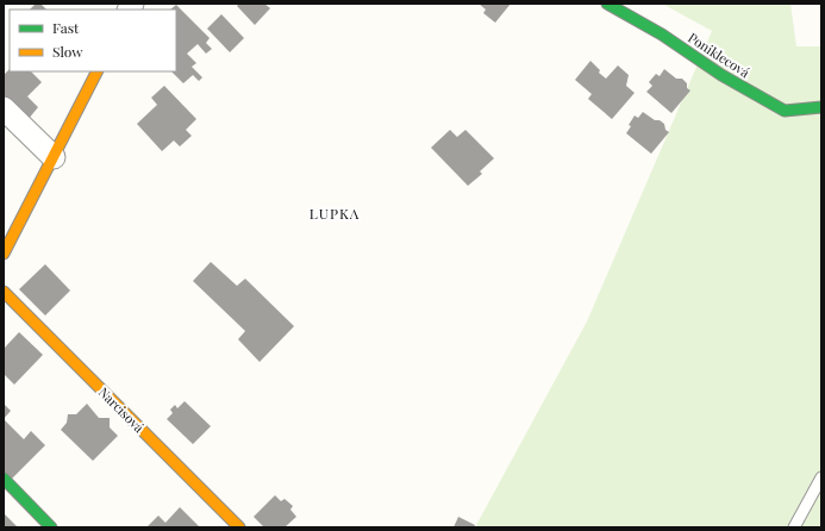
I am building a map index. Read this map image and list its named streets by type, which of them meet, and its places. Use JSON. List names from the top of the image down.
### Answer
{
  "streets": {
    "street": ["Poniklecová", "Narcisová"]
  },
  "districts": ["LUPKA"],
  "legend": ["Fast", "Slow"]
}
